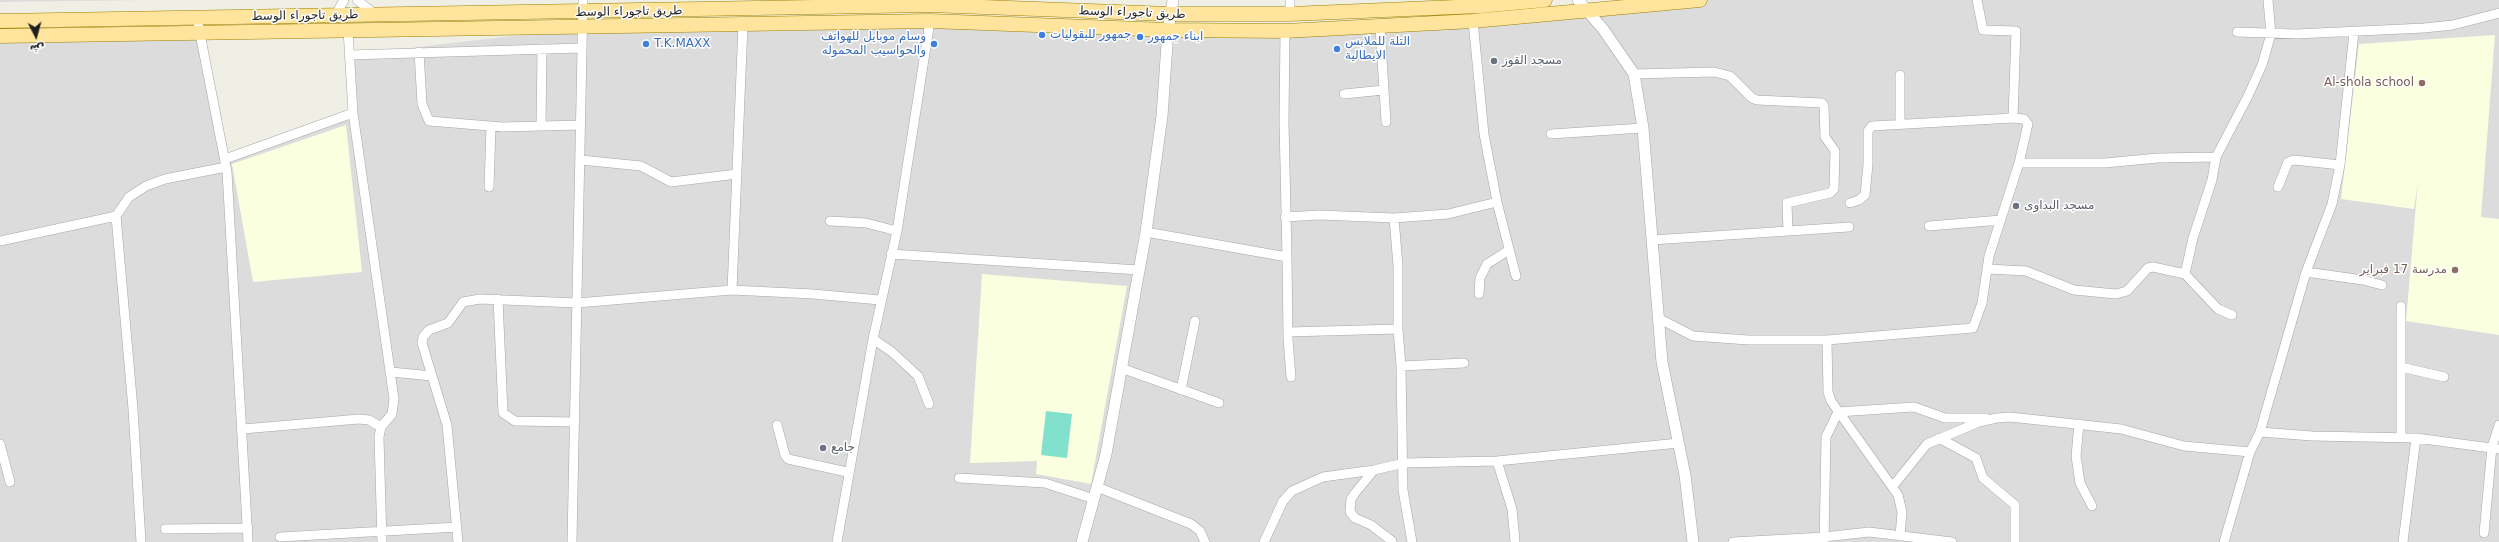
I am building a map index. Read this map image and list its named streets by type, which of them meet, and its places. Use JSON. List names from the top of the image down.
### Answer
{
  "streets": {
    "main road": ["طريق تاجوراء الوسط"]
  },
  "places": [
    "جمهور للبقوليات",
    "ابناء جمهور",
    "T.K.MAXX",
    "وسام موبايل للهواتف والحواسيب المحموله",
    "التلة للملابس الايطالية",
    "مسجد القوز",
    "Al-shola school",
    "مسجد البداوى",
    "مدرسة 17 فبراير",
    "جامع"
  ],
  "north": "bottom"
}
